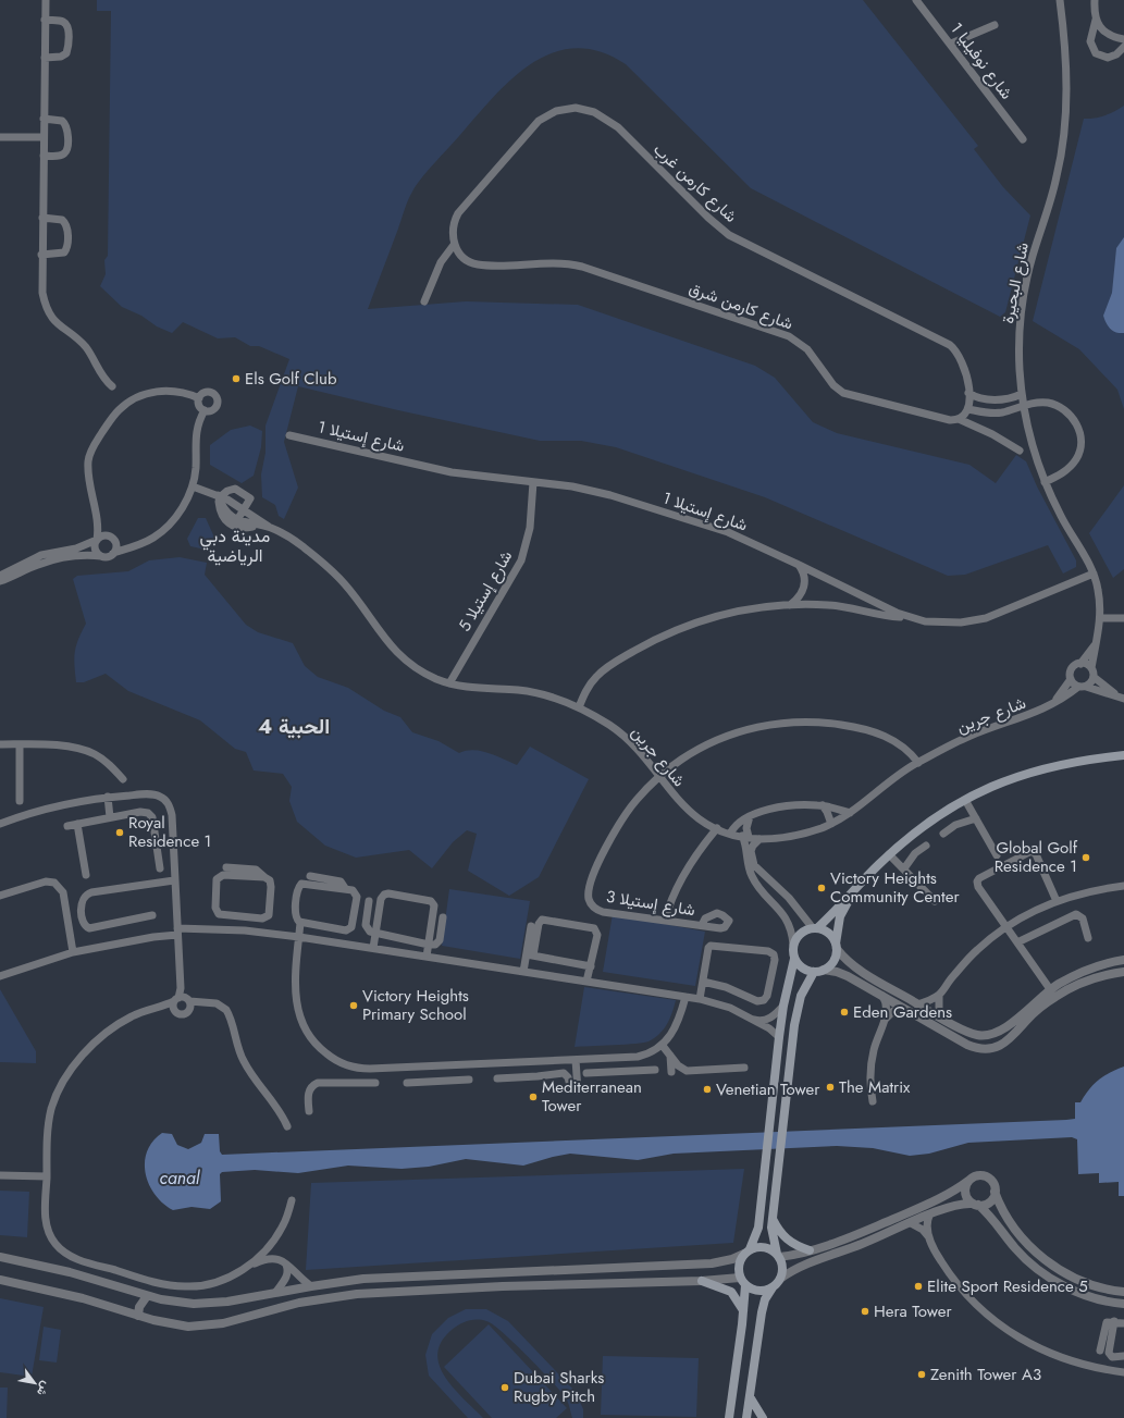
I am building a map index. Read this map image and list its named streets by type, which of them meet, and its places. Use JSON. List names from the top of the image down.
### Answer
{
  "streets": {
    "street": [
      "شارع نوفيليا 1",
      "شارع كارمن غرب",
      "شارع البحيرة",
      "شارع كارمن شرق",
      "شارع إستيلا 1",
      "شارع إستيلا 5",
      "شارع جرين",
      "شارع إستيلا 3"
    ]
  },
  "crossings": [
    ["شارع كارمن غرب", "شارع كارمن شرق"],
    ["شارع البحيرة", "شارع إستيلا 1"],
    ["شارع البحيرة", "شارع جرين"],
    ["شارع إستيلا 1", "شارع إستيلا 5"],
    ["شارع إستيلا 5", "شارع جرين"],
    ["شارع جرين", "شارع إستيلا 3"]
  ],
  "districts": ["مدينة دبي الرياضية", "الحبية 4"],
  "water": ["canal"],
  "places": [
    "Els Golf Club",
    "Royal Residence 1",
    "Global Golf Residence 1",
    "Victory Heights Community Center",
    "Victory Heights Primary School",
    "Eden Gardens",
    "The Matrix",
    "Venetian Tower",
    "Mediterranean Tower",
    "Elite Sport Residence 5",
    "Hera Tower",
    "Zenith Tower A3",
    "Dubai Sharks Rugby Pitch"
  ],
  "north": "bottom right"
}
